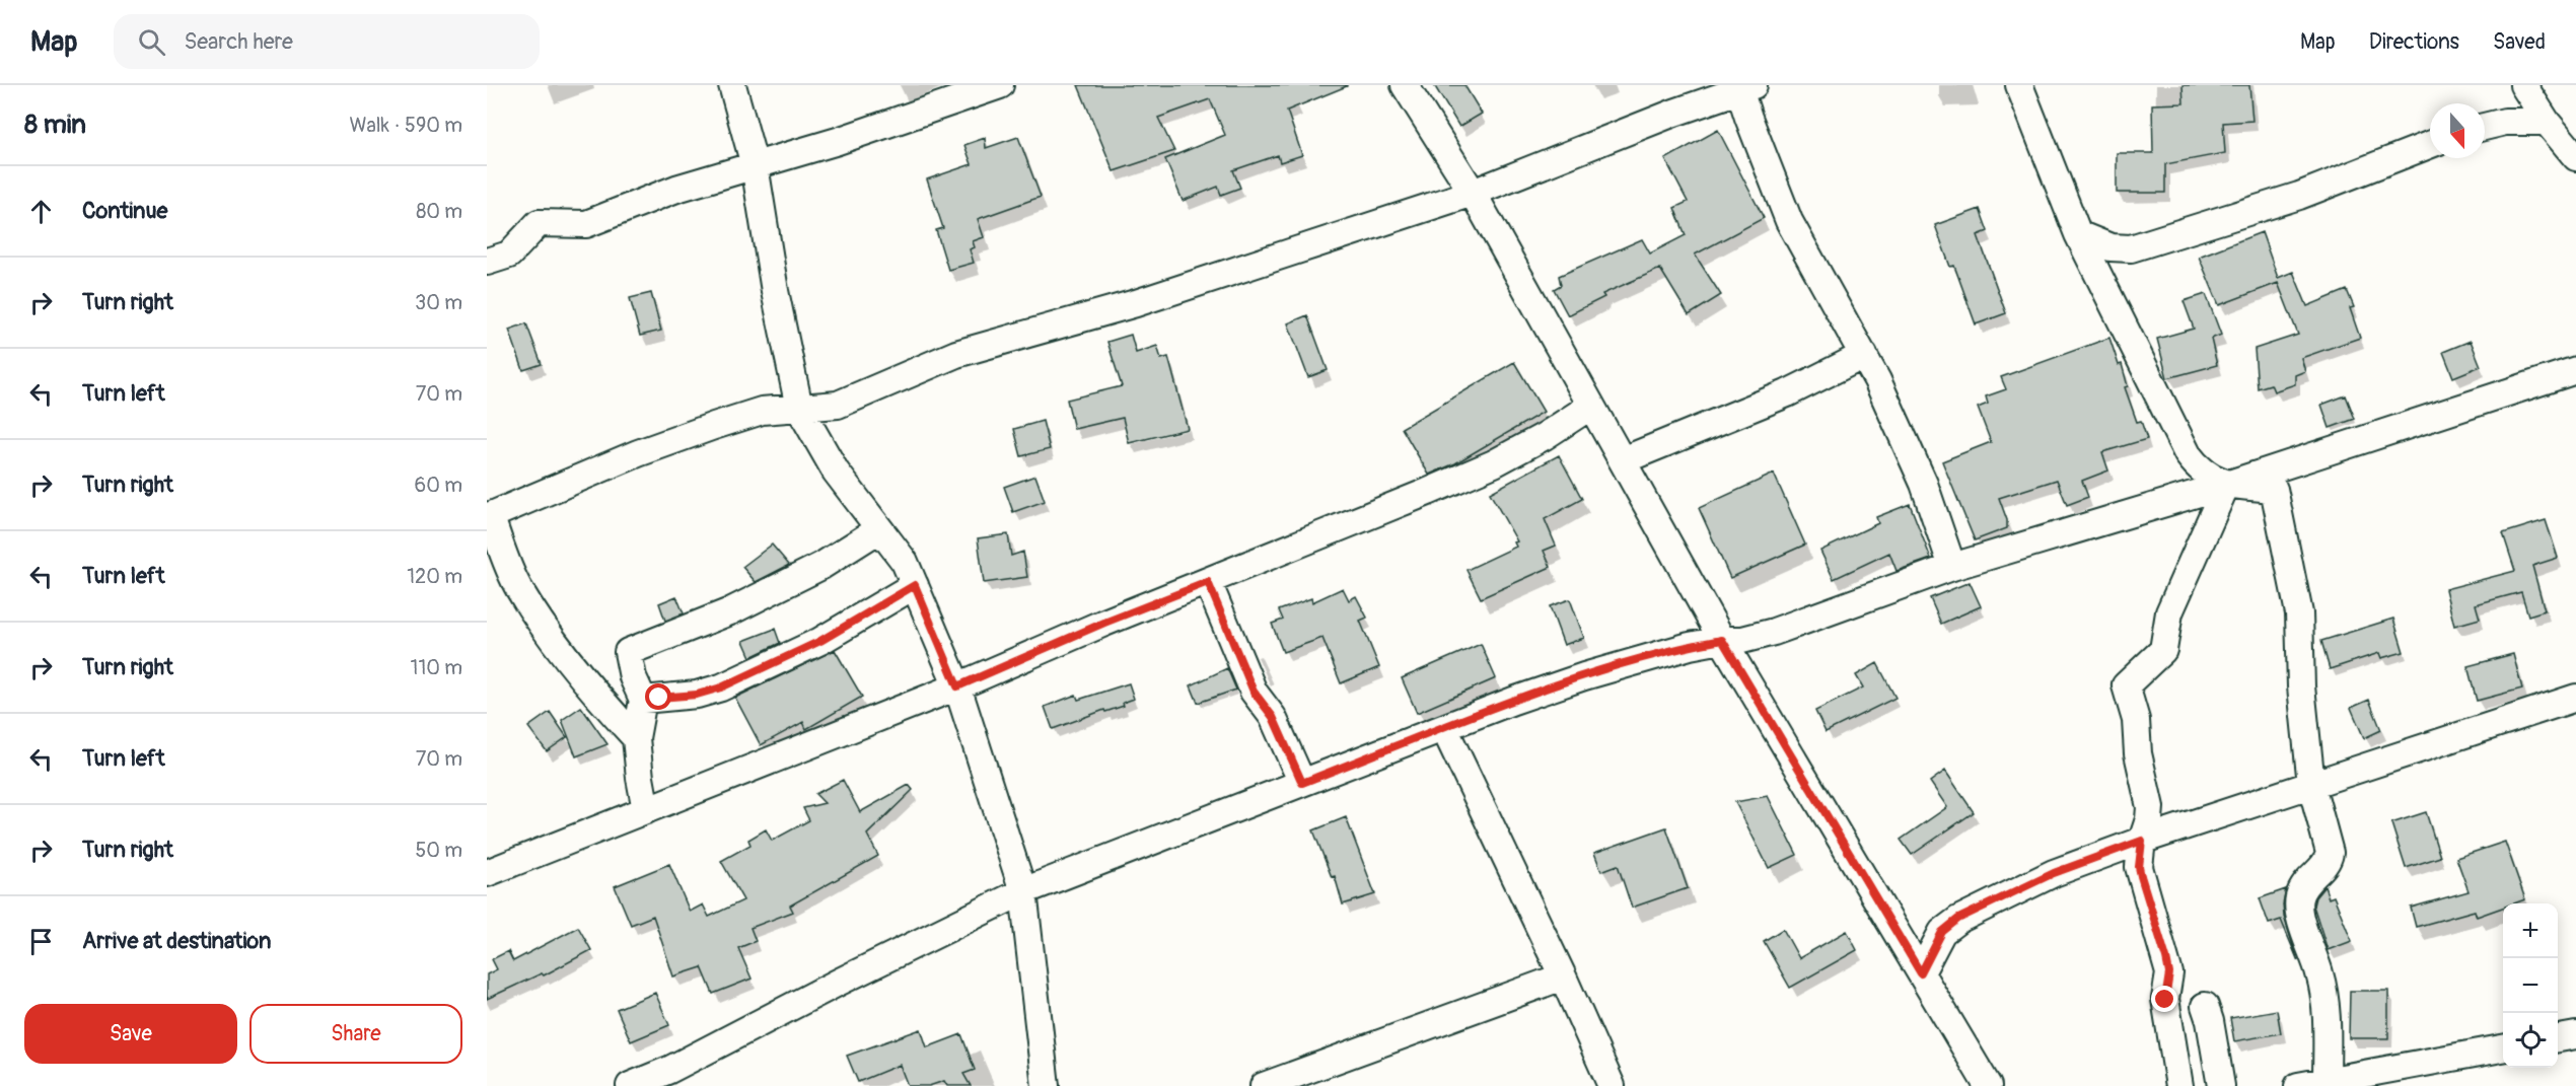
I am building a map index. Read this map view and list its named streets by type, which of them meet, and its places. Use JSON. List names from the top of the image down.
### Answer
{
  "north": "bottom",
  "page": {
    "header": "Map",
    "search": "Search here",
    "nav": ["Map", "Directions", "Saved"],
    "heading": ["8 min", "Walk · 590 m"],
    "list": [
      ["Continue", "80 m"],
      ["Turn right", "30 m"],
      ["Turn left", "70 m"],
      ["Turn right", "60 m"],
      ["Turn left", "120 m"],
      ["Turn right", "110 m"],
      ["Turn left", "70 m"],
      ["Turn right", "50 m"],
      "Arrive at destination"
    ],
    "map_buttons": ["+", "−"],
    "buttons": ["Save", "Share"]
  }
}
